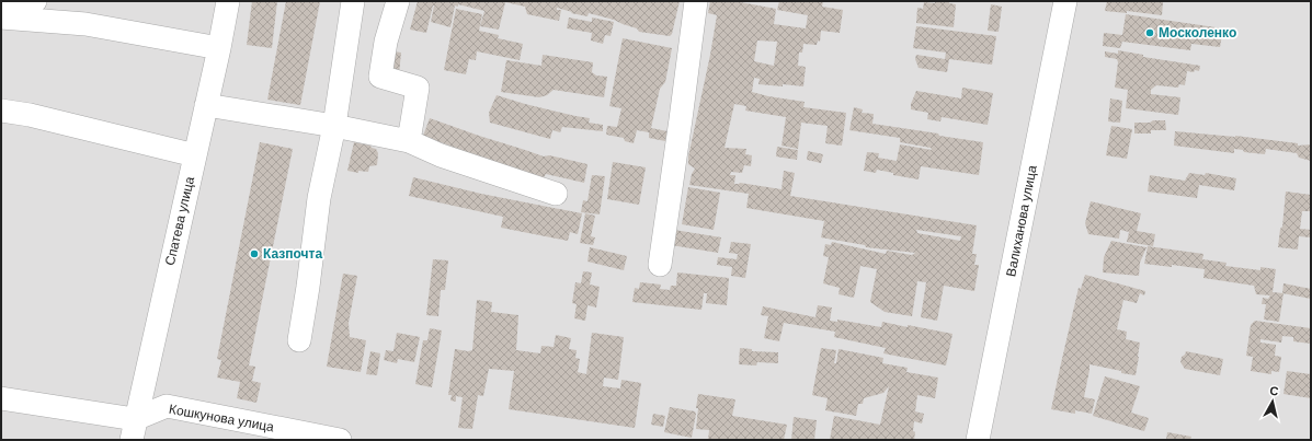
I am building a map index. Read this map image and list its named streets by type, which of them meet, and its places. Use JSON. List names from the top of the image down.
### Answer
{
  "streets": {
    "street": ["Спатева улица", "Валиханова улица", "Кошкунова улица"]
  },
  "crossings": [
    ["Спатева улица", "Кошкунова улица"]
  ],
  "places": ["Москоленко", "Казпочта"],
  "north": "top"
}
